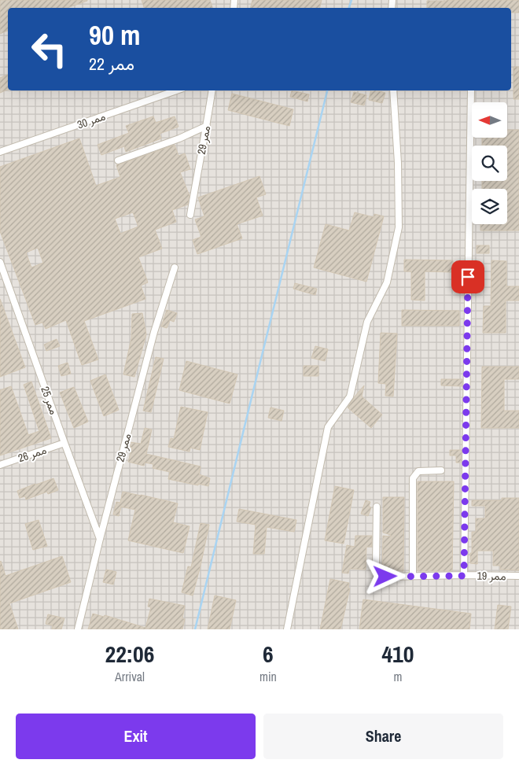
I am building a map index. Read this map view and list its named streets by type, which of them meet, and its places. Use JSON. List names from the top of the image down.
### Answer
{
  "streets": {
    "lane": [
      "ممر 30",
      "ممر 29",
      "ممر 25",
      "ممر 26",
      "ممر 19"
    ]
  },
  "crossings": [
    ["ممر 29", "ممر 25"],
    ["ممر 25", "ممر 26"]
  ],
  "north": "left",
  "page": {
    "turn": ["90 m", "ممر 22"],
    "eta": [
      "22:06",
      "Arrival",
      "6",
      "min",
      "410",
      "m"
    ],
    "buttons": ["Exit", "Share"]
  }
}
